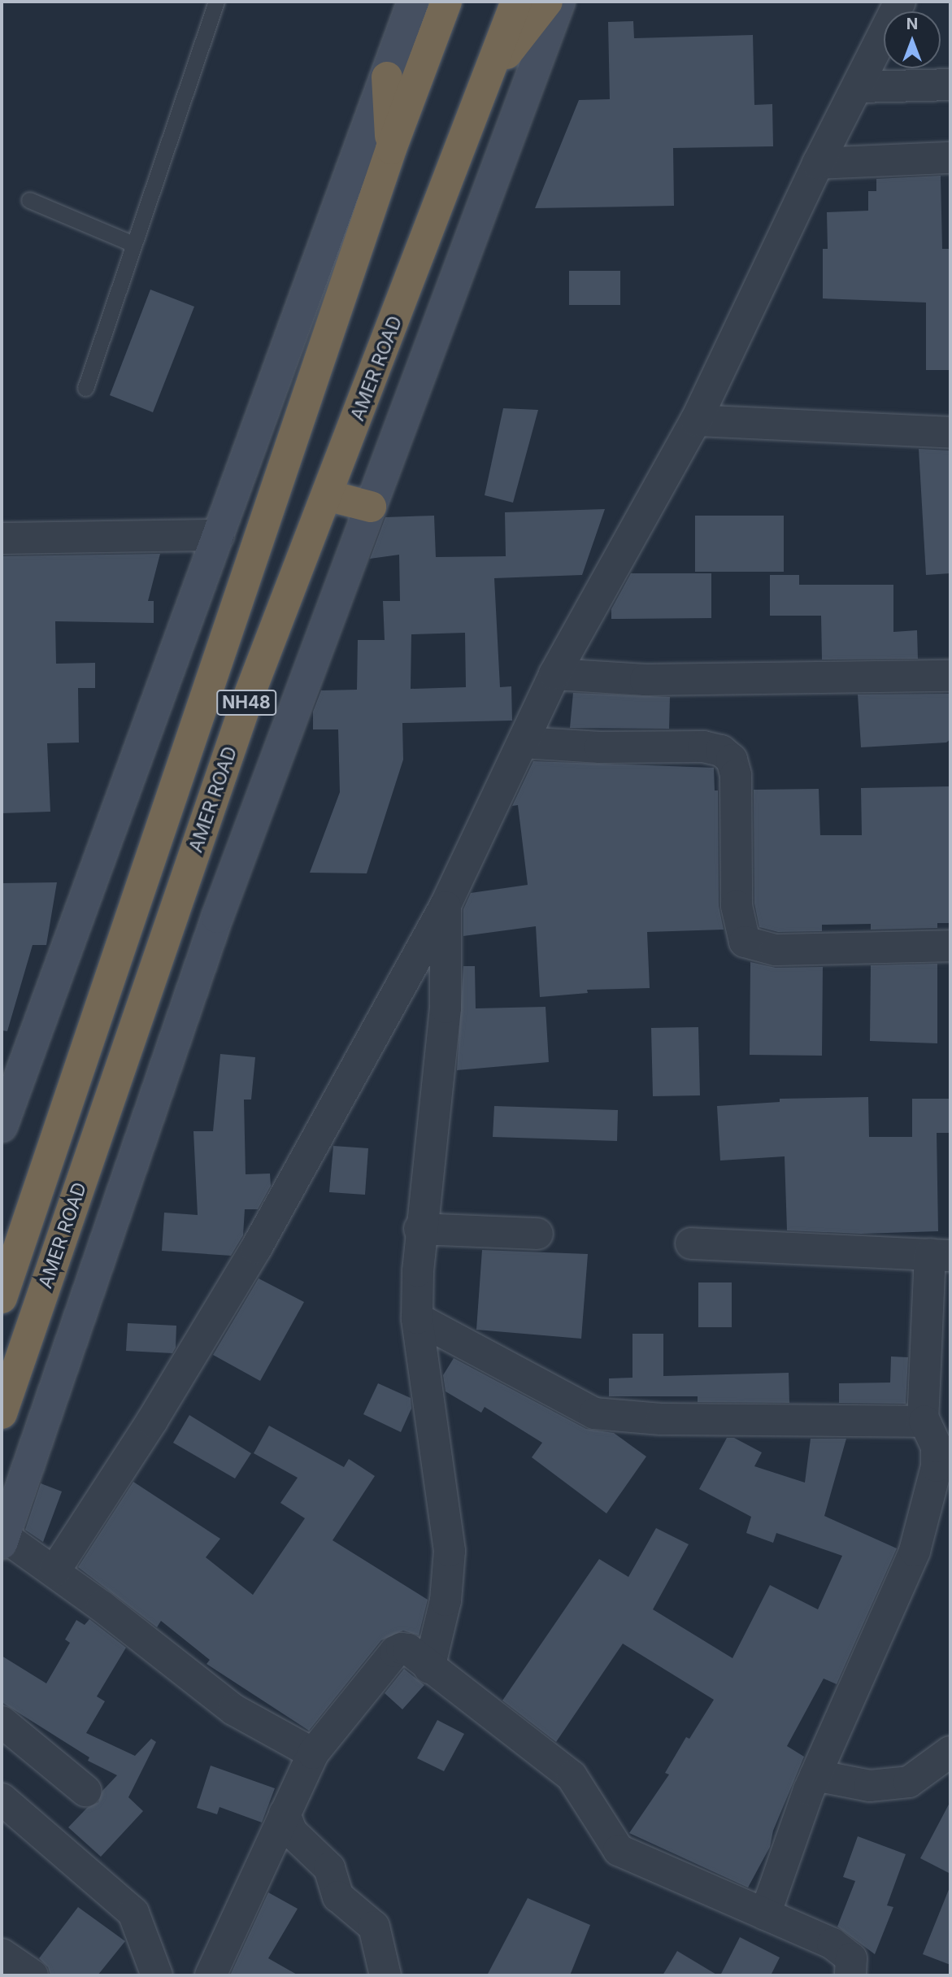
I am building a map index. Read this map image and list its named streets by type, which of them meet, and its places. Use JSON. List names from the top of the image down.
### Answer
{
  "streets": {
    "highway": ["AMER ROAD", "NH48"]
  },
  "north": "top"
}
